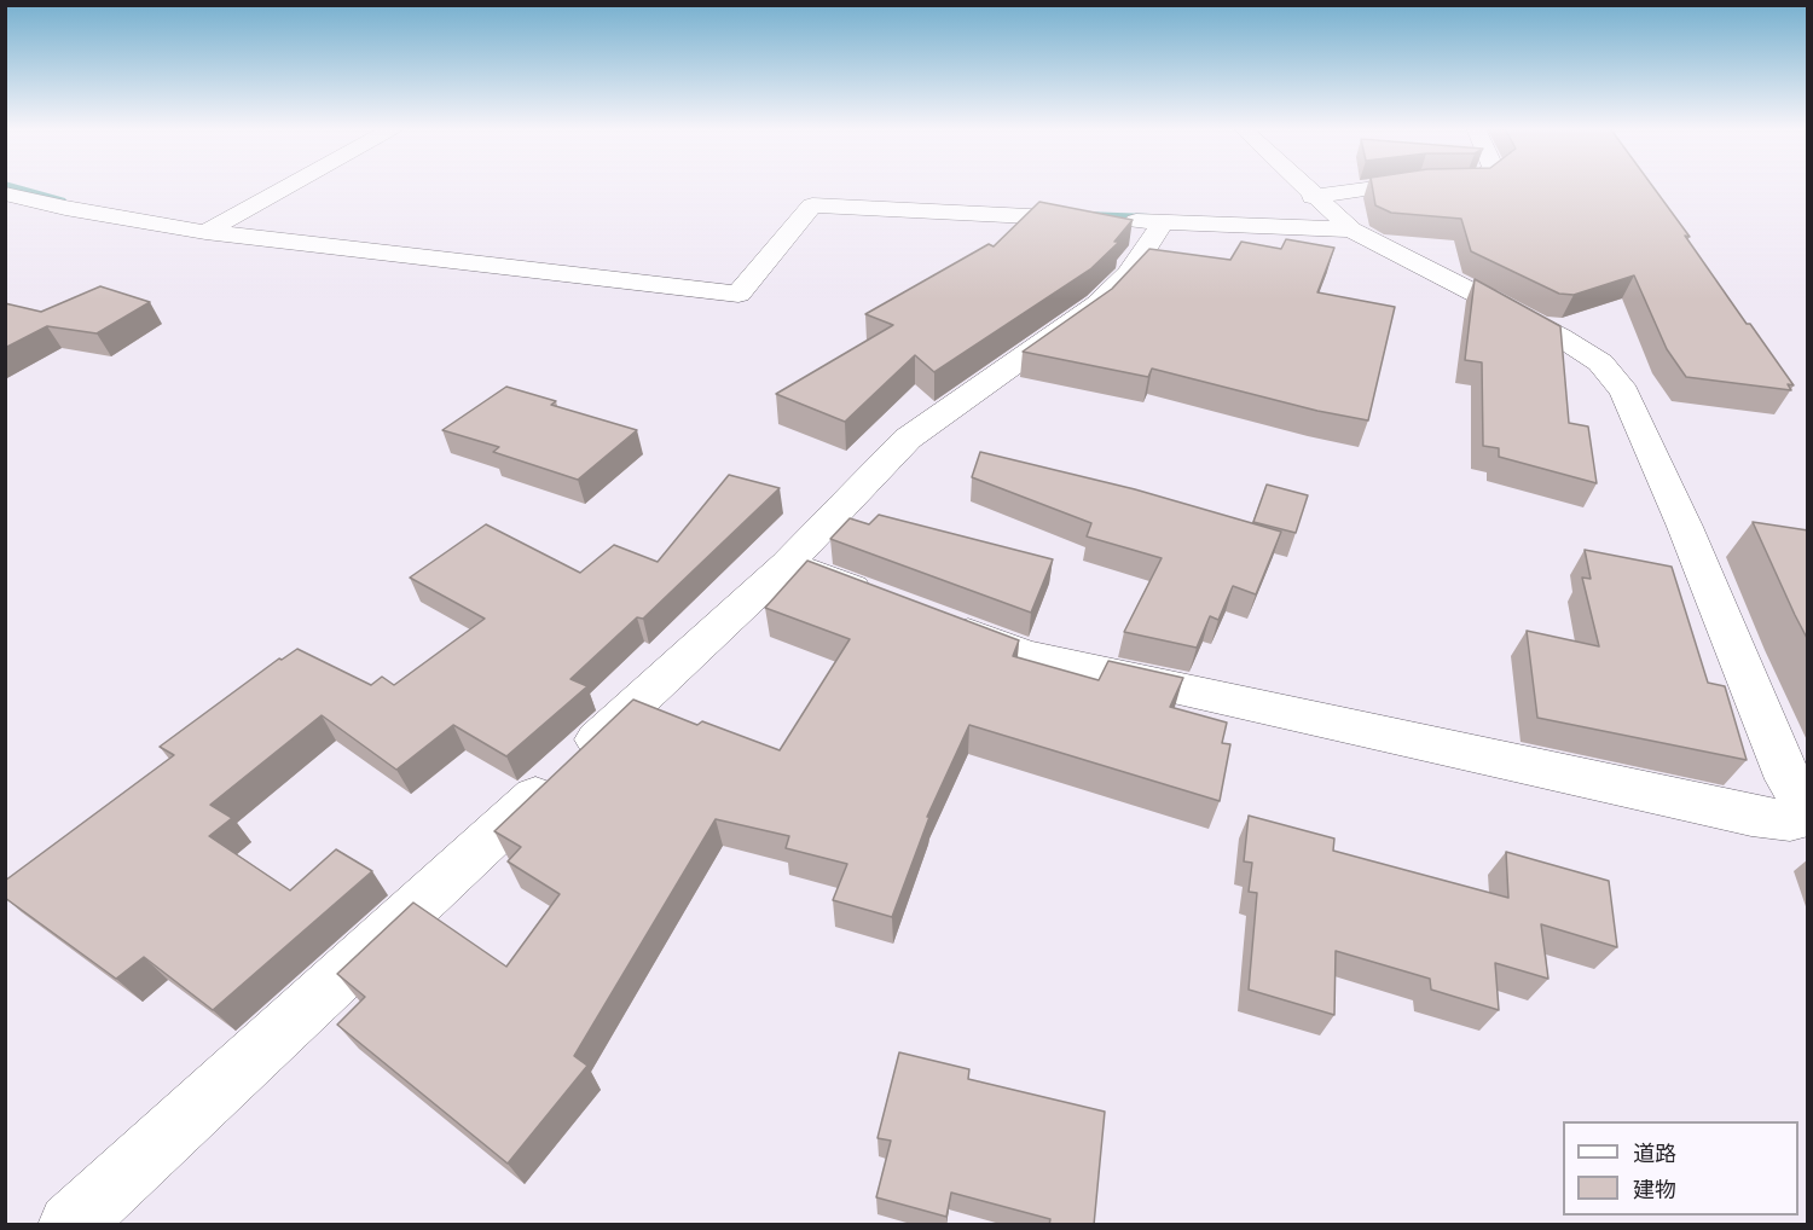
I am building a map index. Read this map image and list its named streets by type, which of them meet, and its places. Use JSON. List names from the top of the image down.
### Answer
{
  "legend": ["道路", "建物"]
}
